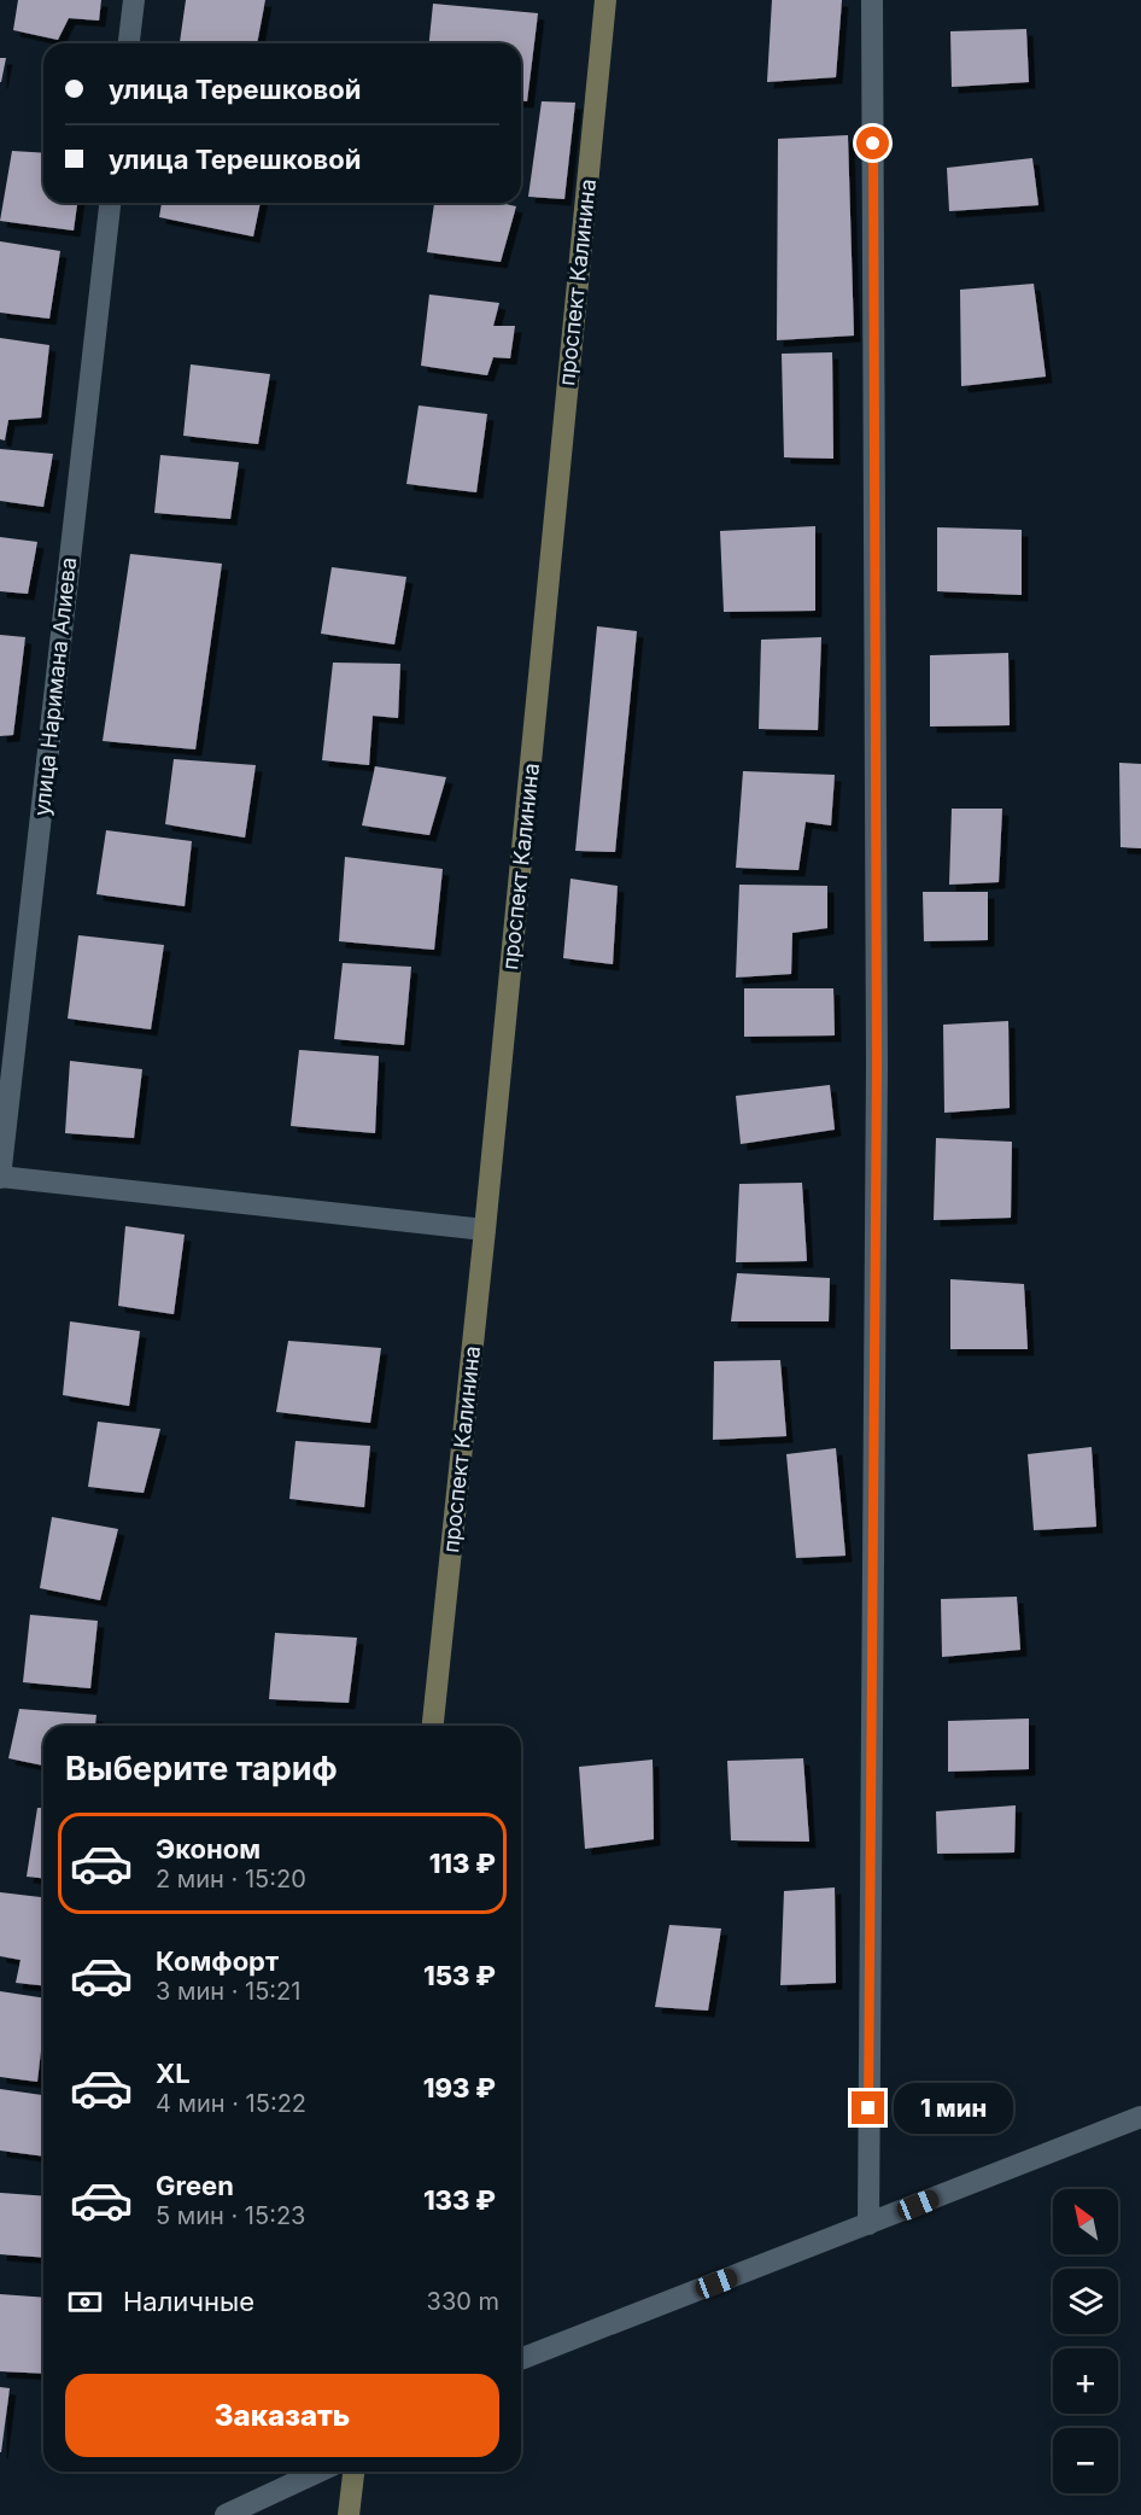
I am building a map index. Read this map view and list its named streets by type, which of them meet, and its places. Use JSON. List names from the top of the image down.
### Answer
{
  "streets": {
    "street": ["проспект Калинина", "улица Наримана Алиева"]
  },
  "north": "top left",
  "page": {
    "banner": ["улица Терешковой", "улица Терешковой"],
    "heading": "Выберите тариф",
    "list": [
      {
        "name": "Эконом",
        "note": "2 мин · 15:20",
        "value": "113 ₽"
      },
      {
        "name": "Комфорт",
        "note": "3 мин · 15:21",
        "value": "153 ₽"
      },
      {
        "name": "XL",
        "note": "4 мин · 15:22",
        "value": "193 ₽"
      },
      {
        "name": "Green",
        "note": "5 мин · 15:23",
        "value": "133 ₽"
      }
    ],
    "bubble": "1 мин",
    "map_buttons": ["+", "−"],
    "pay": ["Наличные", "330 m"],
    "buttons": "Заказать"
  }
}
